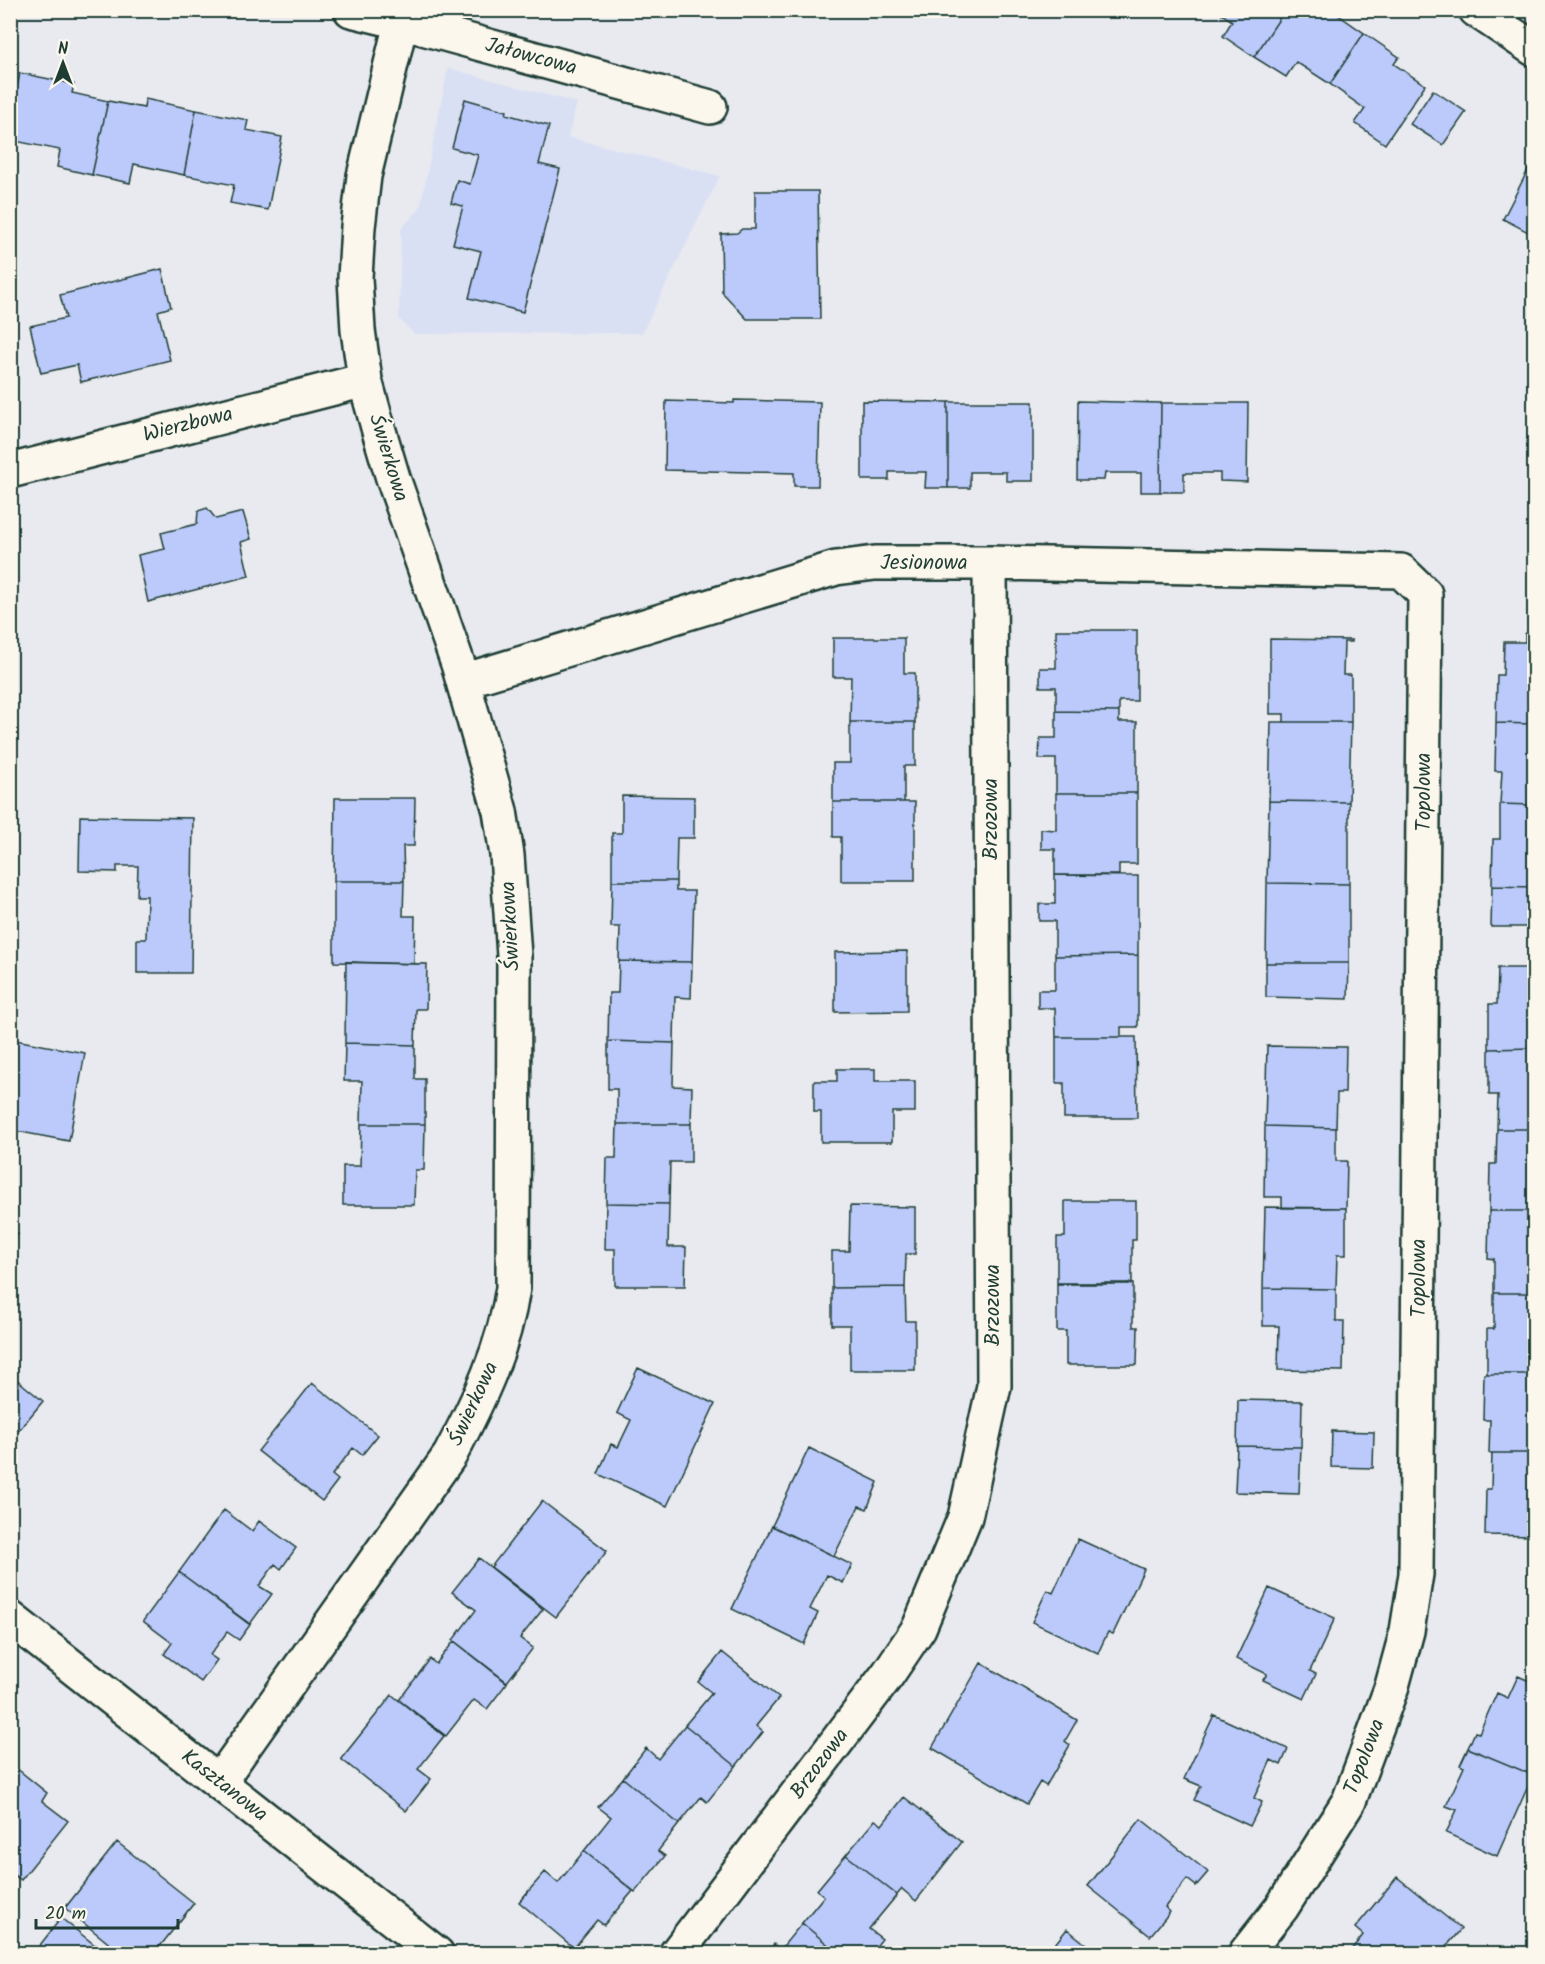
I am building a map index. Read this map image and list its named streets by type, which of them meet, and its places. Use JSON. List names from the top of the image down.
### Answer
{
  "streets": {
    "street": [
      "Jałowcowa",
      "Wierzbowa",
      "Świerkowa",
      "Jesionowa",
      "Topolowa",
      "Brzozowa",
      "Kasztanowa"
    ]
  },
  "crossings": [
    ["Jałowcowa", "Świerkowa"],
    ["Wierzbowa", "Świerkowa"],
    ["Świerkowa", "Jesionowa"],
    ["Świerkowa", "Kasztanowa"],
    ["Jesionowa", "Topolowa"],
    ["Jesionowa", "Brzozowa"]
  ],
  "scale_bar": "20 m",
  "north": "top"
}
